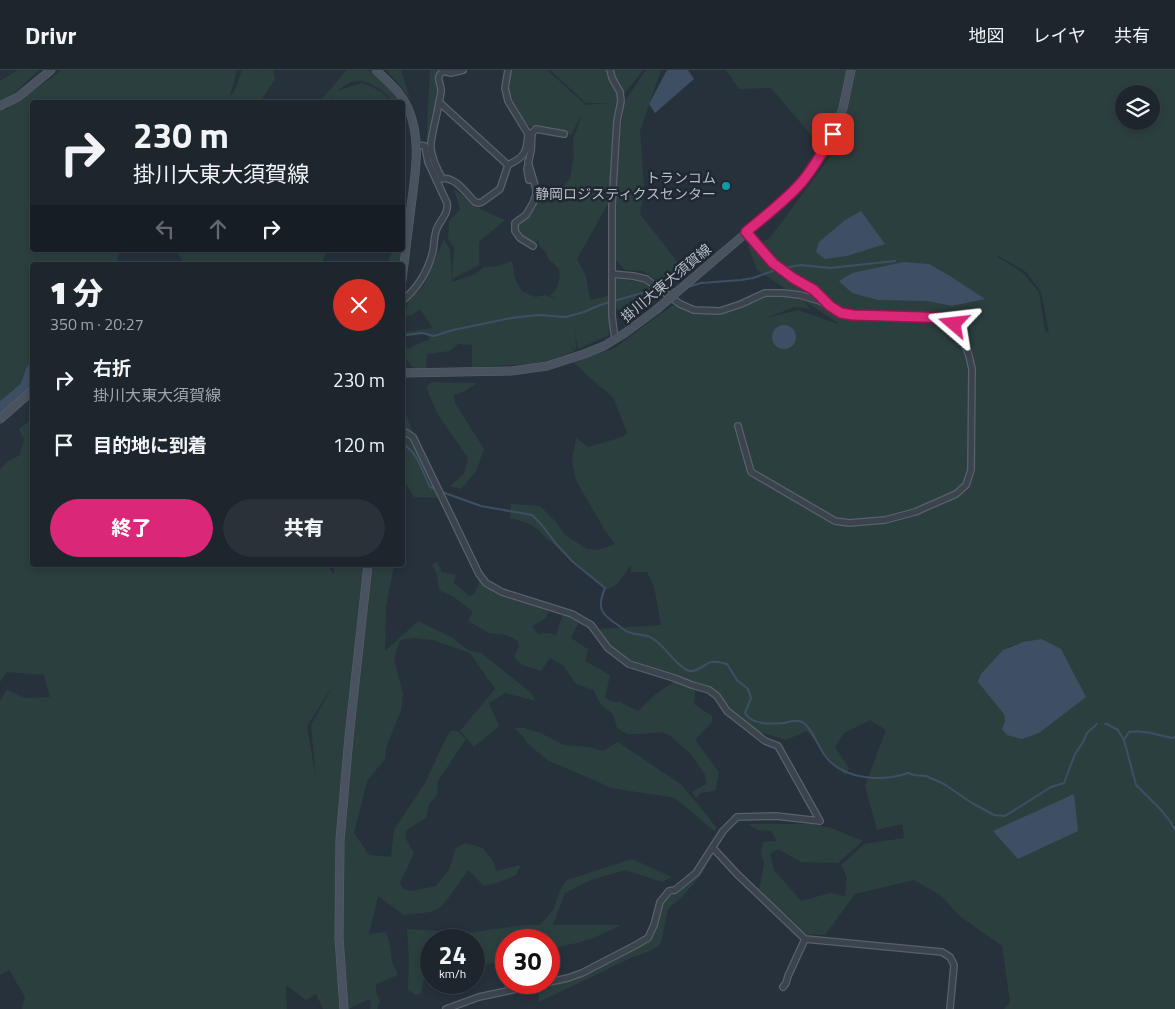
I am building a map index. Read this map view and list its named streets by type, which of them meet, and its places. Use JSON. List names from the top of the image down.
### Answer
{
  "streets": {
    "street": ["掛川大東大須賀線"]
  },
  "places": ["トランコム 静岡ロジスティクスセンター"],
  "page": {
    "header": "Drivr",
    "nav": ["地図", "レイヤ", "共有"],
    "turn": ["230 m", "掛川大東大須賀線"],
    "heading": ["1 分", "350 m · 20:27"],
    "list": [
      {
        "name": "右折",
        "note": "掛川大東大須賀線",
        "value": "230 m"
      },
      {
        "name": "目的地に到着",
        "value": "120 m"
      }
    ],
    "buttons": ["終了", "共有"],
    "speed": "24 km/h",
    "limit": "30"
  }
}
